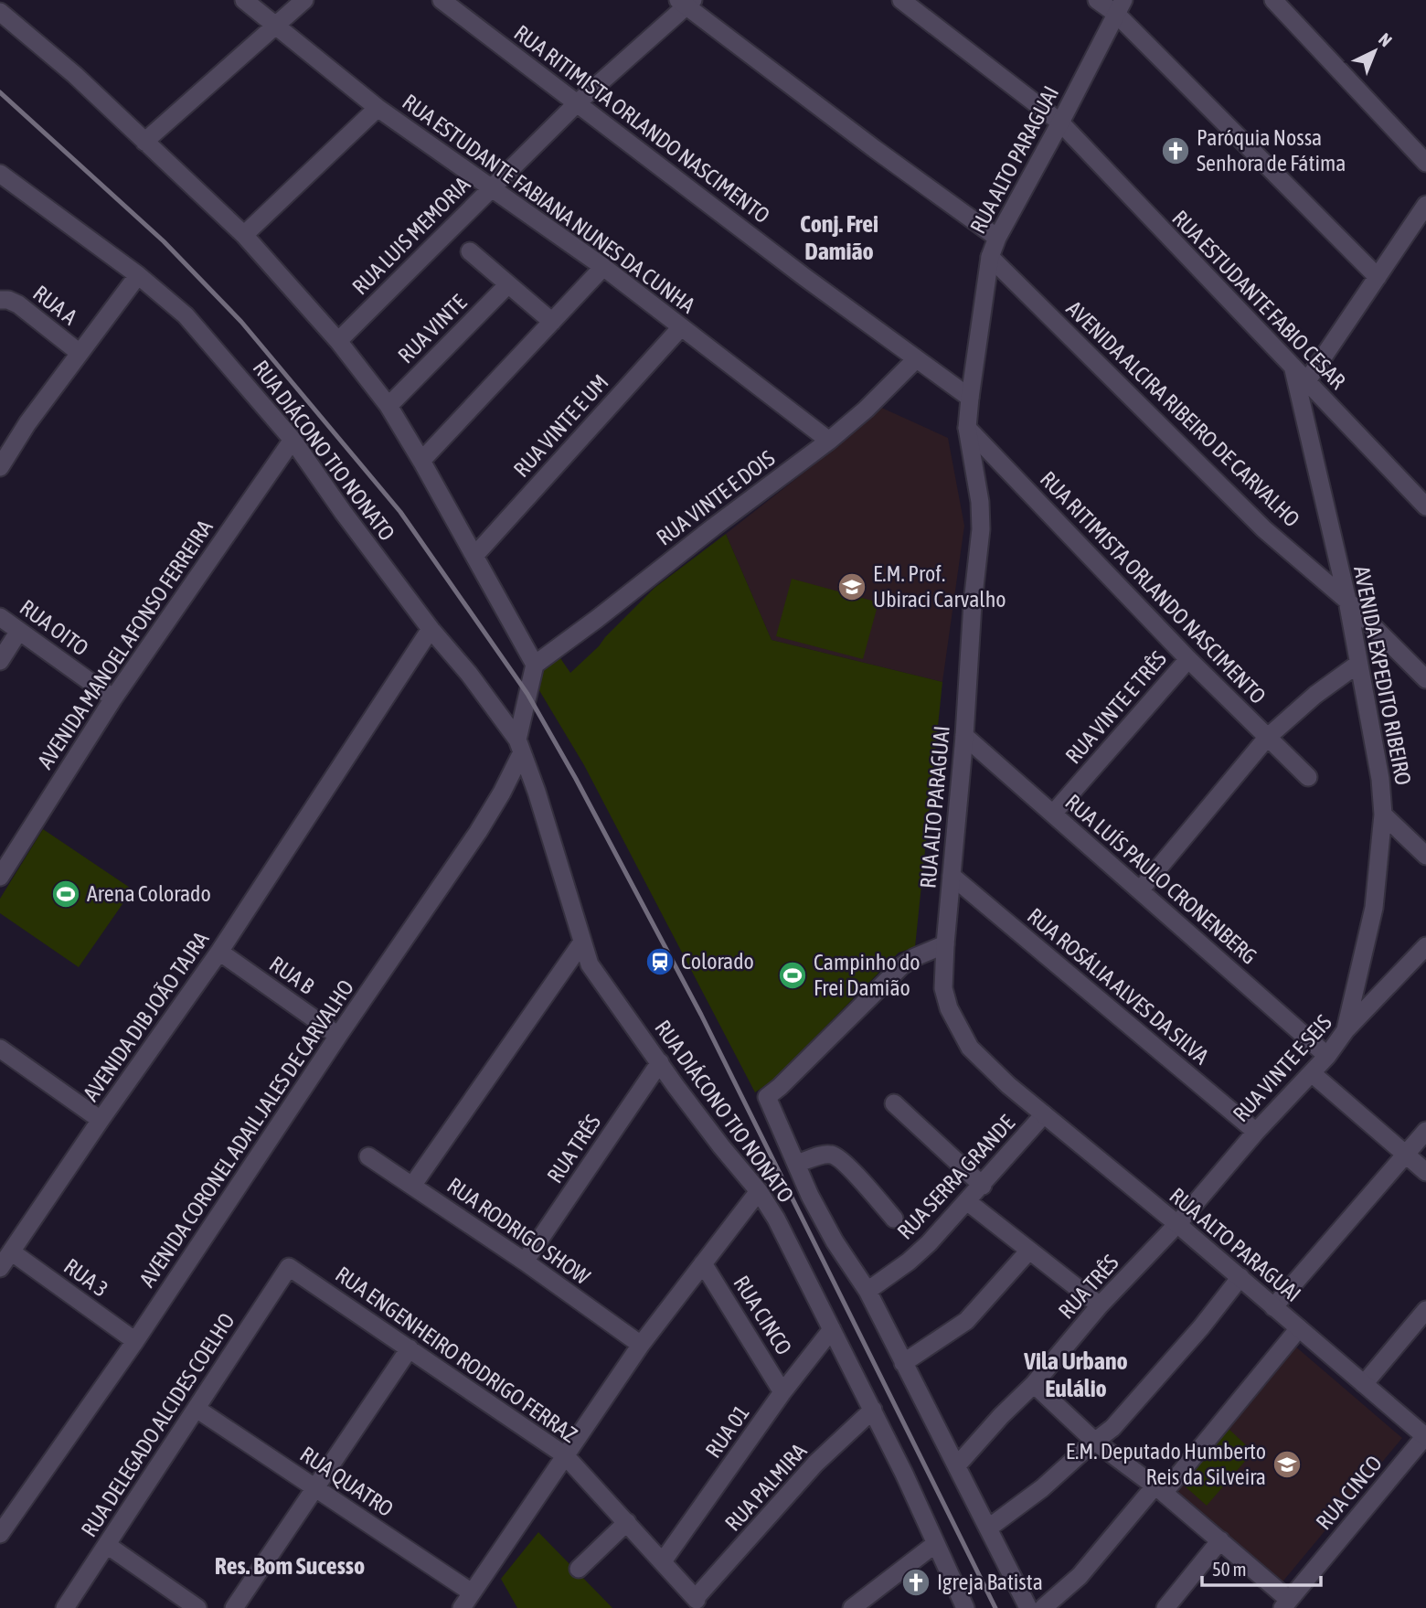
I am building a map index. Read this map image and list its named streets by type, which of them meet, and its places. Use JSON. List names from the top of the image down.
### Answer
{
  "streets": {
    "street": [
      "RUA RITIMISTA ORLANDO NASCIMENTO",
      "RUA ALTO PARAGUAI",
      "RUA ESTUDANTE FABIANA NUNES DA CUNHA",
      "RUA LUIS MEMORIA",
      "RUA ESTUDANTE FABIO CESAR",
      "RUA A",
      "RUA VINTE",
      "AVENIDA ALCIRA RIBEIRO DE CARVALHO",
      "RUA VINTE E UM",
      "RUA DIÁCONO TIO NONATO",
      "RUA VINTE E DOIS",
      "RUA OITO",
      "AVENIDA MANOEL AFONSO FERREIRA",
      "AVENIDA EXPEDITO RIBEIRO",
      "RUA VINTE E TRÊS",
      "RUA LUÍS PAULO CRONENBERG",
      "RUA B",
      "RUA ROSÁLIA ALVES DA SILVA",
      "AVENIDA DIB JOÃO TAJRA",
      "RUA VINTE E SEIS",
      "AVENIDA CORONEL ADAIL JALES DE CARVALHO",
      "RUA TRÊS",
      "RUA SERRA GRANDE",
      "RUA RODRIGO SHOW",
      "RUA 3",
      "RUA CINCO",
      "RUA ENGENHEIRO RODRIGO FERRAZ",
      "RUA DELEGADO ALCIDES COELHO",
      "RUA 01",
      "RUA QUATRO",
      "RUA PALMIRA"
    ]
  },
  "crossings": [
    ["RUA RITIMISTA ORLANDO NASCIMENTO", "RUA ALTO PARAGUAI"],
    ["RUA RITIMISTA ORLANDO NASCIMENTO", "RUA LUIS MEMORIA"],
    ["RUA RITIMISTA ORLANDO NASCIMENTO", "RUA VINTE E DOIS"],
    ["RUA RITIMISTA ORLANDO NASCIMENTO", "RUA VINTE E TRÊS"],
    ["RUA ALTO PARAGUAI", "RUA ESTUDANTE FABIO CESAR"],
    ["RUA ALTO PARAGUAI", "AVENIDA ALCIRA RIBEIRO DE CARVALHO"],
    ["RUA ALTO PARAGUAI", "RUA LUÍS PAULO CRONENBERG"],
    ["RUA ALTO PARAGUAI", "RUA ROSÁLIA ALVES DA SILVA"],
    ["RUA ALTO PARAGUAI", "RUA VINTE E SEIS"],
    ["RUA ALTO PARAGUAI", "RUA TRÊS"],
    ["RUA ALTO PARAGUAI", "RUA SERRA GRANDE"],
    ["RUA ALTO PARAGUAI", "RUA CINCO"],
    ["RUA ESTUDANTE FABIANA NUNES DA CUNHA", "RUA LUIS MEMORIA"],
    ["RUA ESTUDANTE FABIANA NUNES DA CUNHA", "RUA VINTE E UM"],
    ["RUA ESTUDANTE FABIANA NUNES DA CUNHA", "RUA VINTE E DOIS"],
    ["RUA ESTUDANTE FABIO CESAR", "AVENIDA EXPEDITO RIBEIRO"],
    ["AVENIDA ALCIRA RIBEIRO DE CARVALHO", "AVENIDA EXPEDITO RIBEIRO"],
    ["RUA DIÁCONO TIO NONATO", "AVENIDA MANOEL AFONSO FERREIRA"],
    ["RUA DIÁCONO TIO NONATO", "AVENIDA DIB JOÃO TAJRA"],
    ["RUA DIÁCONO TIO NONATO", "AVENIDA CORONEL ADAIL JALES DE CARVALHO"],
    ["RUA DIÁCONO TIO NONATO", "RUA TRÊS"],
    ["RUA DIÁCONO TIO NONATO", "RUA 01"],
    ["RUA DIÁCONO TIO NONATO", "RUA PALMIRA"],
    ["RUA OITO", "AVENIDA MANOEL AFONSO FERREIRA"],
    ["AVENIDA EXPEDITO RIBEIRO", "RUA VINTE E SEIS"],
    ["RUA VINTE E TRÊS", "RUA LUÍS PAULO CRONENBERG"],
    ["RUA LUÍS PAULO CRONENBERG", "RUA VINTE E SEIS"],
    ["RUA B", "AVENIDA DIB JOÃO TAJRA"],
    ["RUA B", "AVENIDA CORONEL ADAIL JALES DE CARVALHO"],
    ["RUA ROSÁLIA ALVES DA SILVA", "RUA VINTE E SEIS"],
    ["AVENIDA DIB JOÃO TAJRA", "RUA 3"],
    ["RUA VINTE E SEIS", "RUA TRÊS"],
    ["AVENIDA CORONEL ADAIL JALES DE CARVALHO", "RUA 3"],
    ["RUA TRÊS", "RUA RODRIGO SHOW"],
    ["RUA CINCO", "RUA 01"],
    ["RUA ENGENHEIRO RODRIGO FERRAZ", "RUA DELEGADO ALCIDES COELHO"],
    ["RUA ENGENHEIRO RODRIGO FERRAZ", "RUA 01"],
    ["RUA ENGENHEIRO RODRIGO FERRAZ", "RUA PALMIRA"],
    ["RUA DELEGADO ALCIDES COELHO", "RUA QUATRO"]
  ],
  "districts": ["Conj. Frei Damião", "Vila Urbano Eulálio", "Res. Bom Sucesso"],
  "places": {
    "church": ["Paróquia Nossa Senhora de Fátima", "Igreja Batista"],
    "school or university": ["E.M. Prof. Ubiraci Carvalho", "E.M. Deputado Humberto Reis da Silveira"],
    "sports": ["Arena Colorado", "Campinho do Frei Damião"],
    "station": ["Colorado"]
  },
  "scale_bar": "50 m",
  "north": "top right"
}
